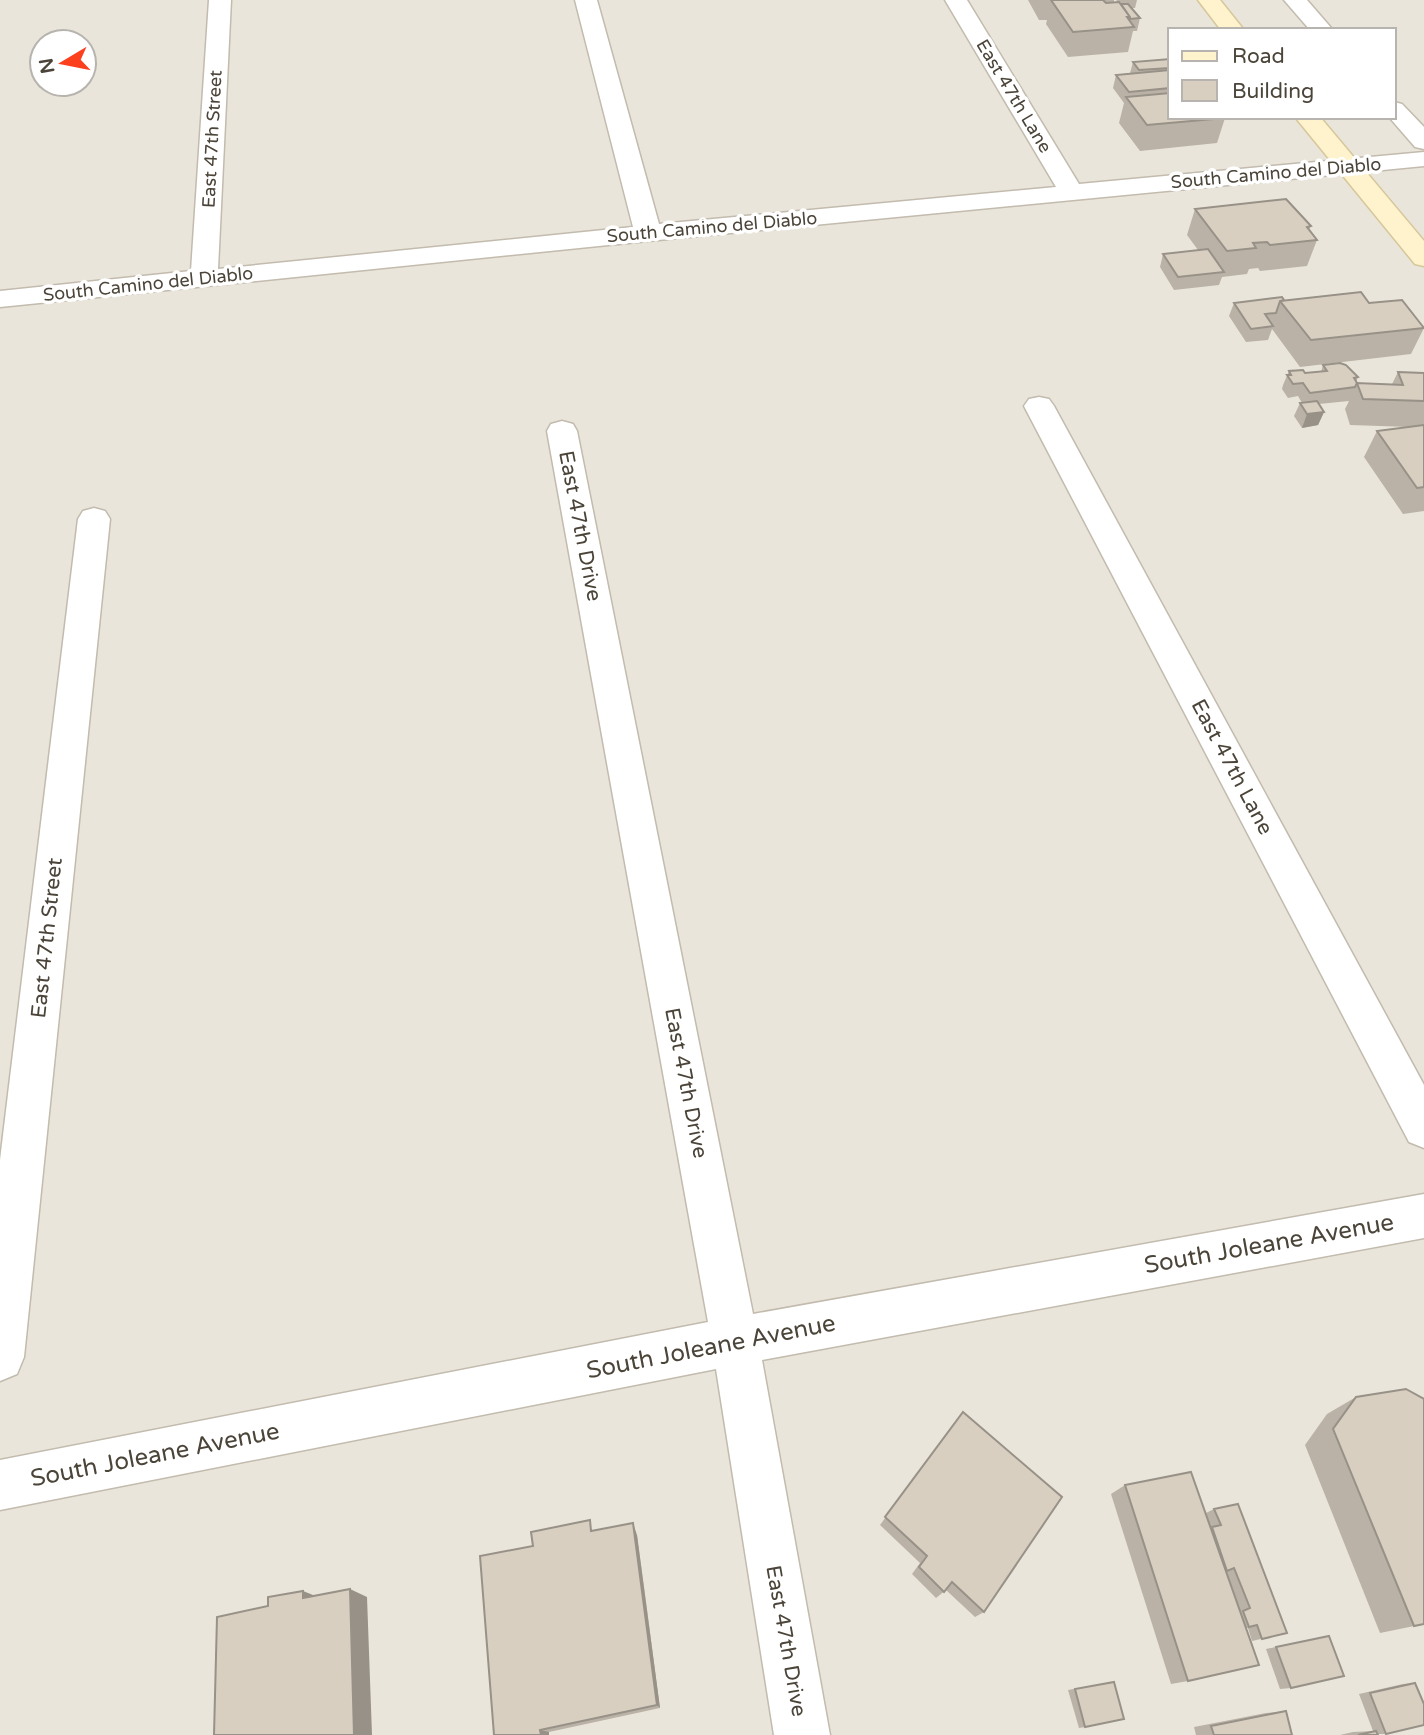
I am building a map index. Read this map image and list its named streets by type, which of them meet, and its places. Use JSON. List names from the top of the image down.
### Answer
{
  "streets": {
    "street": [
      "East 47th Lane",
      "East 47th Street",
      "South Camino del Diablo",
      "East 47th Drive",
      "South Joleane Avenue"
    ]
  },
  "crossings": [
    ["East 47th Lane", "South Camino del Diablo"],
    ["East 47th Street", "South Camino del Diablo"],
    ["East 47th Drive", "South Joleane Avenue"]
  ],
  "legend": ["Road", "Building"],
  "north": "left"
}
